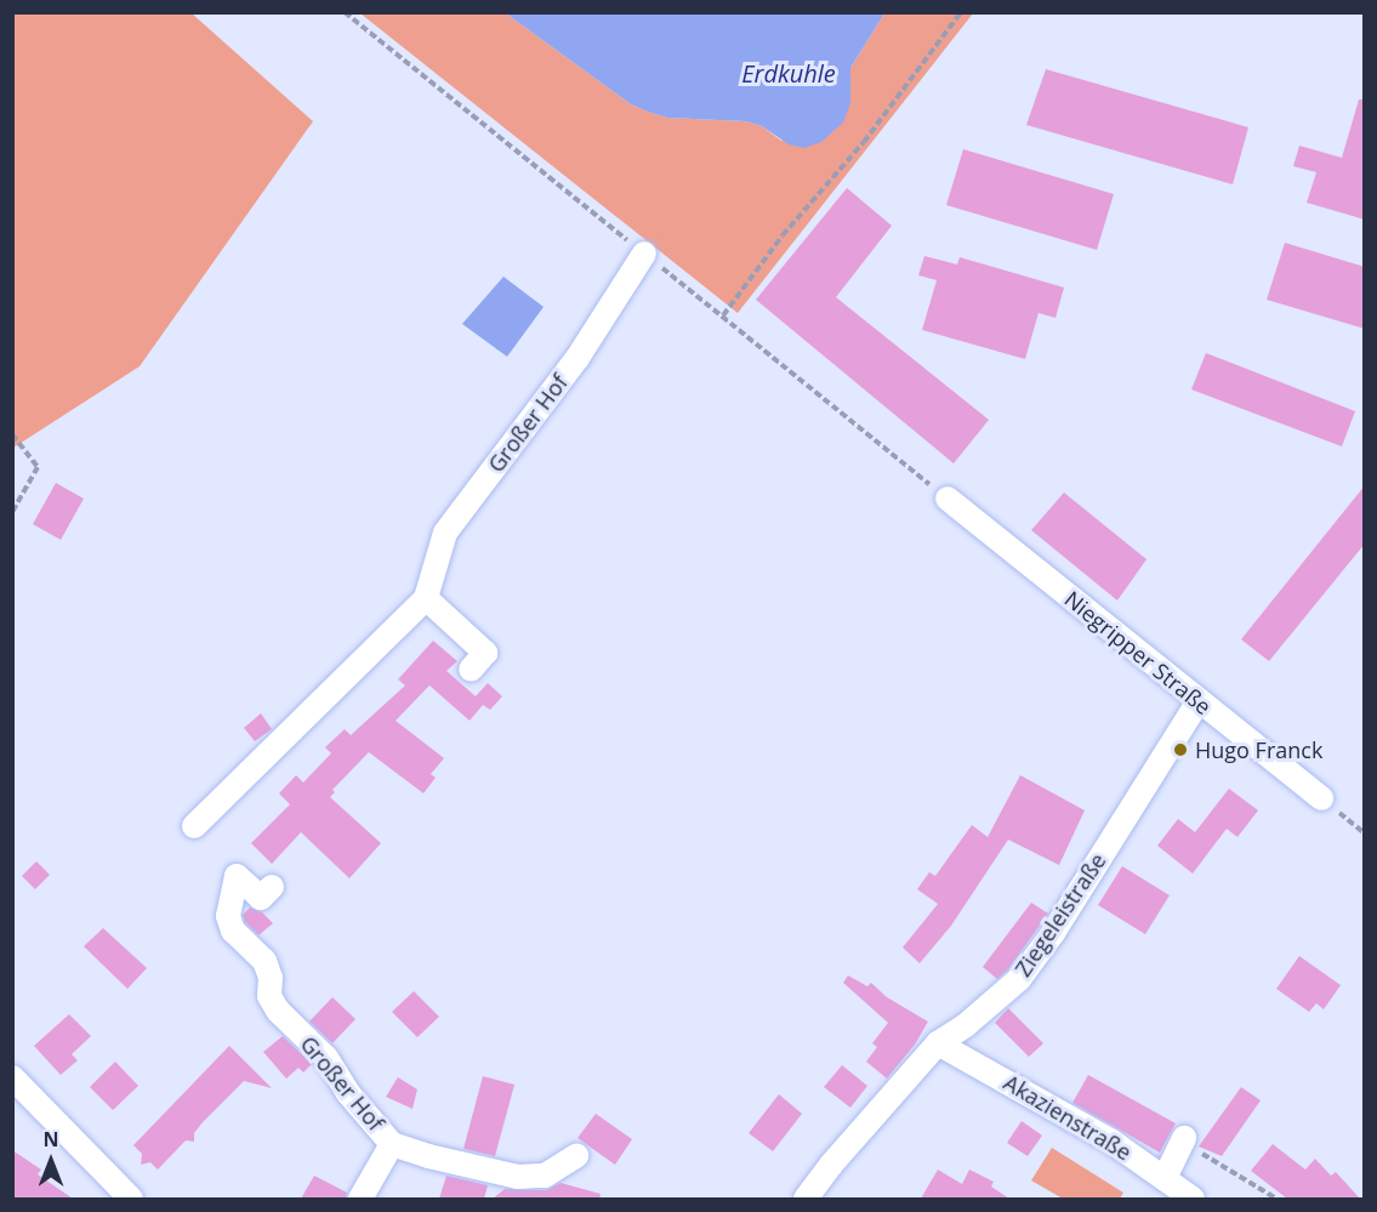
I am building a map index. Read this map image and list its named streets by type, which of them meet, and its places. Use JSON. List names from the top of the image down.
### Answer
{
  "streets": {
    "street": [
      "Großer Hof",
      "Niegripper Straße",
      "Ziegeleistraße",
      "Akazienstraße"
    ]
  },
  "crossings": [
    ["Niegripper Straße", "Ziegeleistraße"],
    ["Ziegeleistraße", "Akazienstraße"]
  ],
  "water": ["Erdkuhle"],
  "places": ["Hugo Franck"],
  "north": "top"
}
